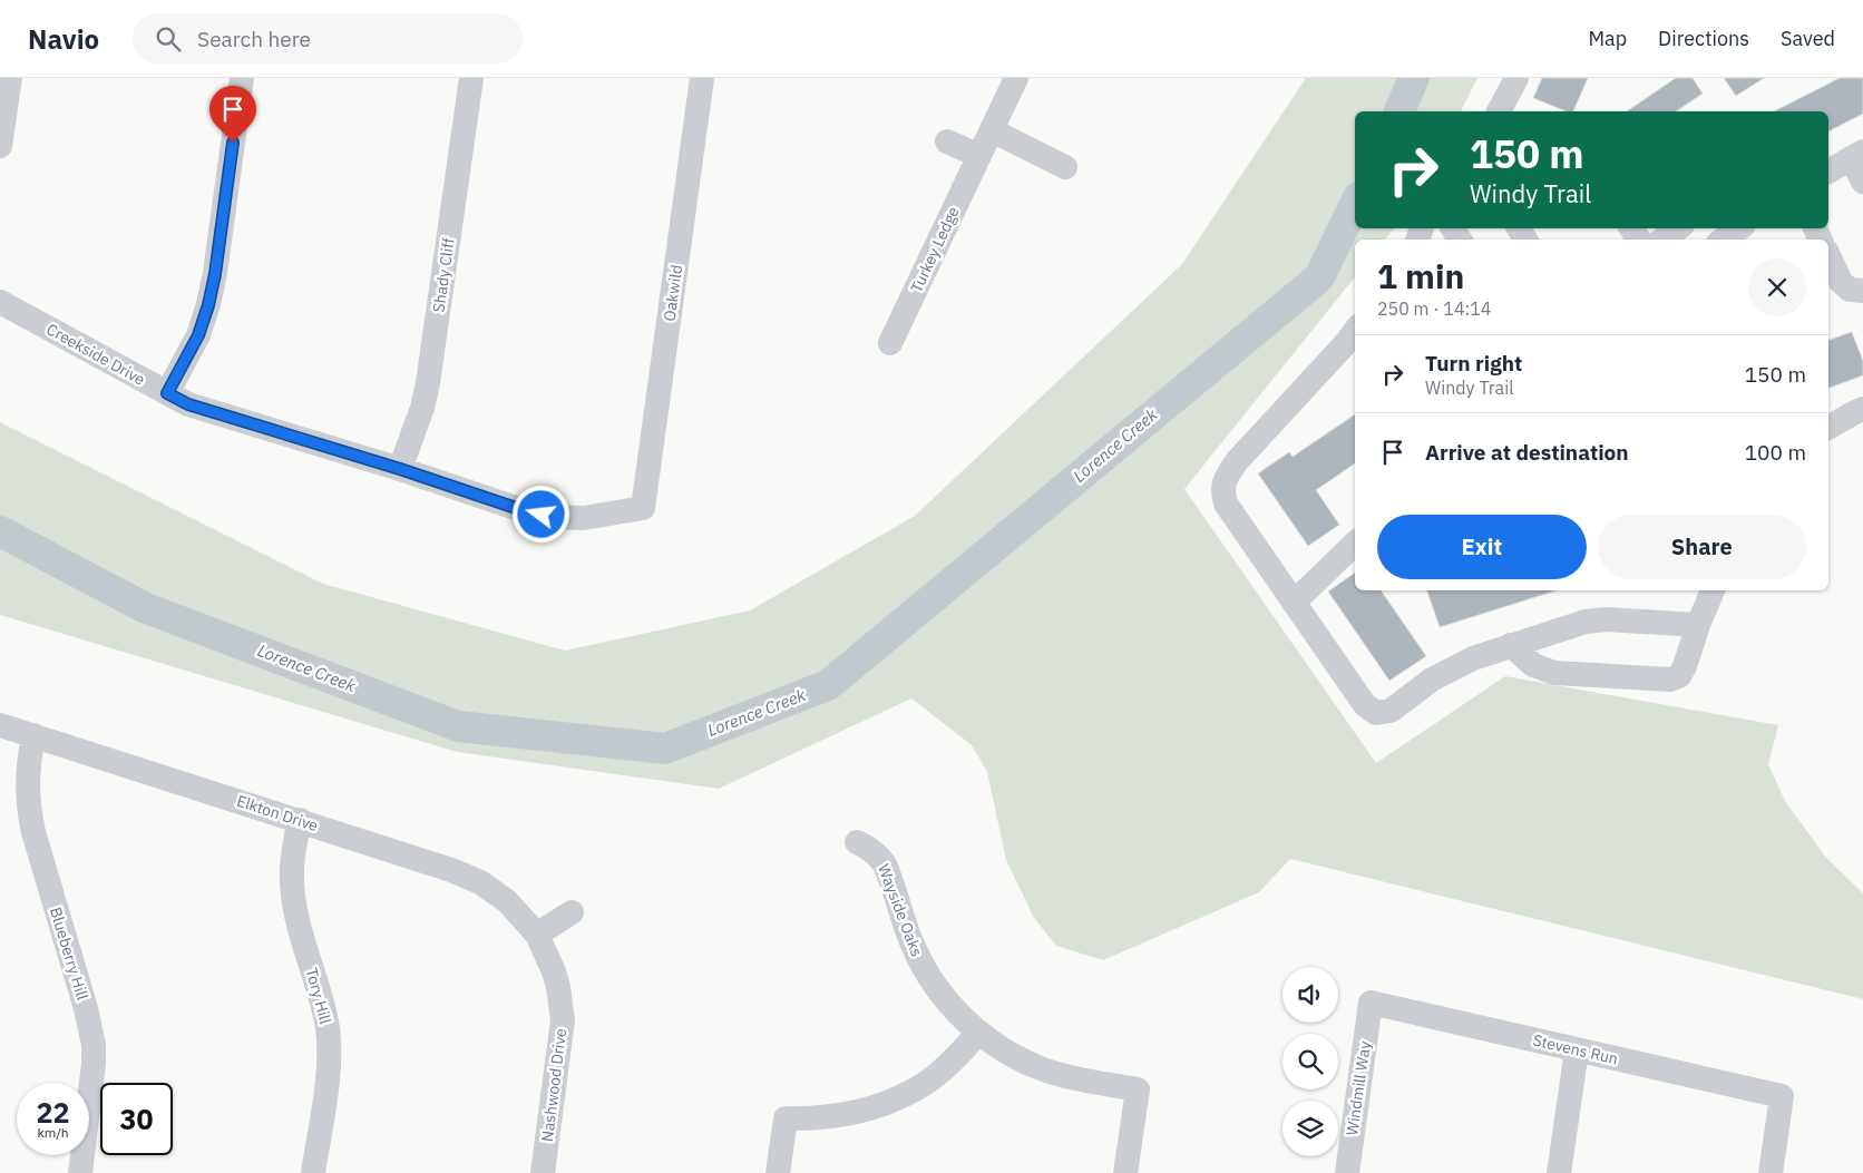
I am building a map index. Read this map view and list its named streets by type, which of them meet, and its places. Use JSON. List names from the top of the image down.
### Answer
{
  "streets": {
    "street": [
      "Turkey Ledge",
      "Shady Cliff",
      "Oakwild",
      "Creekside Drive",
      "Elkton Drive",
      "Wayside Oaks",
      "Blueberry Hill",
      "Tory Hill",
      "Stevens Run",
      "Nashwood Drive",
      "Windmill Way"
    ]
  },
  "crossings": [
    ["Shady Cliff", "Creekside Drive"],
    ["Oakwild", "Creekside Drive"],
    ["Elkton Drive", "Blueberry Hill"],
    ["Elkton Drive", "Tory Hill"],
    ["Elkton Drive", "Nashwood Drive"],
    ["Stevens Run", "Windmill Way"]
  ],
  "water": ["Lorence Creek"],
  "page": {
    "header": "Navio",
    "search": "Search here",
    "nav": ["Map", "Directions", "Saved"],
    "turn": ["150 m", "Windy Trail"],
    "heading": ["1 min", "250 m · 14:14"],
    "list": [
      {
        "name": "Turn right",
        "note": "Windy Trail",
        "value": "150 m"
      },
      {
        "name": "Arrive at destination",
        "value": "100 m"
      }
    ],
    "buttons": ["Exit", "Share"],
    "speed": "22 km/h",
    "limit": "30"
  }
}
